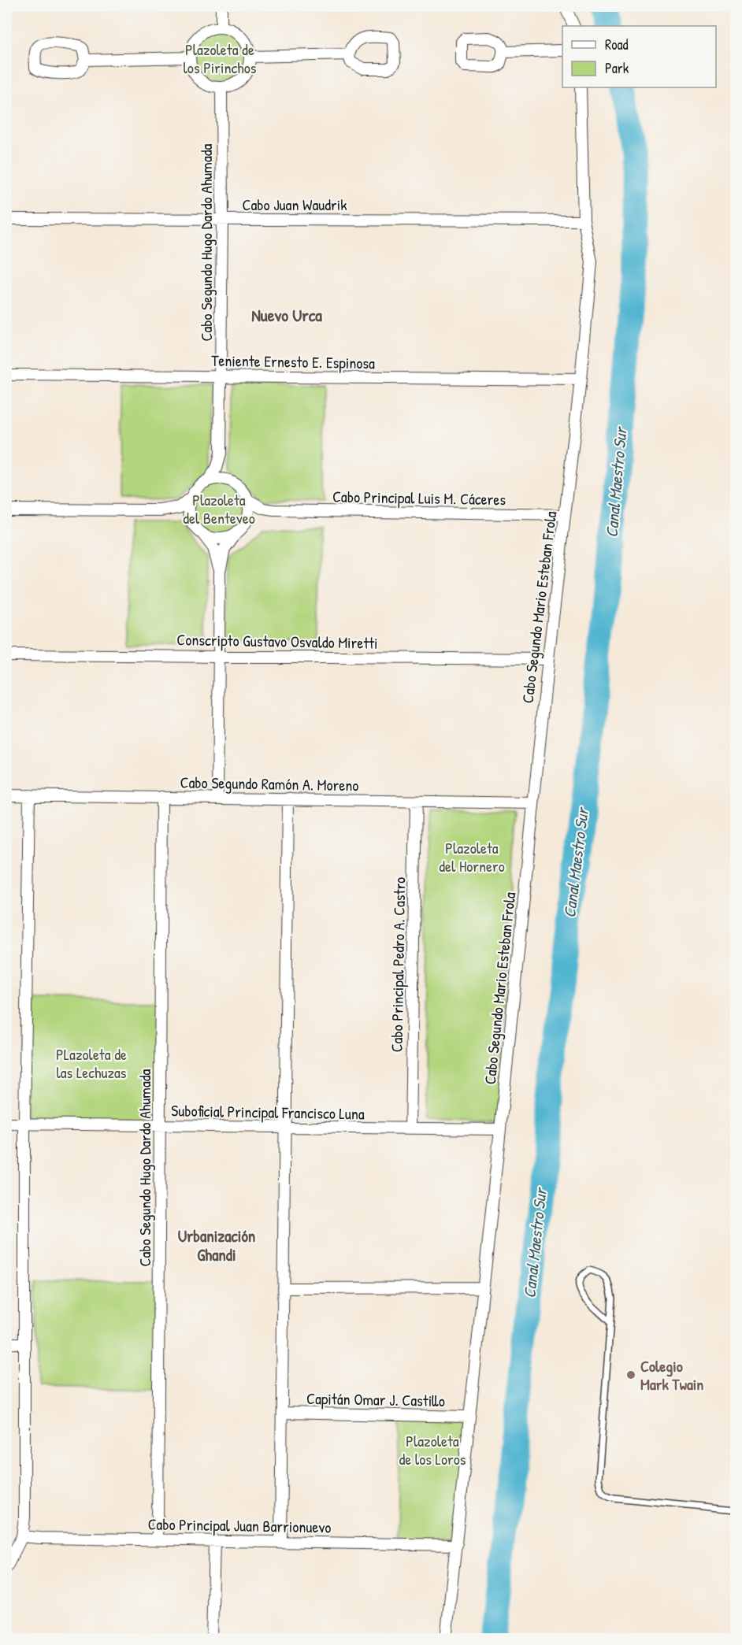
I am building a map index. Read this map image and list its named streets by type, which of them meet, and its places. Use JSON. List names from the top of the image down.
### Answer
{
  "streets": {
    "street": [
      "Cabo Juan Waudrik",
      "Cabo Segundo Hugo Dardo Ahumada",
      "Teniente Ernesto E. Espinosa",
      "Cabo Principal Luis M. Cáceres",
      "Cabo Segundo Mario Esteban Frola",
      "Conscripto Gustavo Osvaldo Miretti",
      "Cabo Segundo Ramón A. Moreno",
      "Cabo Principal Pedro A. Castro",
      "Suboficial Principal Francisco Luna",
      "Capitán Omar J. Castillo",
      "Cabo Principal Juan Barrionuevo"
    ]
  },
  "crossings": [
    ["Cabo Juan Waudrik", "Cabo Segundo Hugo Dardo Ahumada"],
    ["Cabo Juan Waudrik", "Cabo Segundo Mario Esteban Frola"],
    ["Cabo Segundo Hugo Dardo Ahumada", "Teniente Ernesto E. Espinosa"],
    ["Cabo Segundo Hugo Dardo Ahumada", "Cabo Principal Luis M. Cáceres"],
    ["Cabo Segundo Hugo Dardo Ahumada", "Cabo Segundo Ramón A. Moreno"],
    ["Cabo Segundo Hugo Dardo Ahumada", "Suboficial Principal Francisco Luna"],
    ["Cabo Segundo Hugo Dardo Ahumada", "Cabo Principal Juan Barrionuevo"],
    ["Teniente Ernesto E. Espinosa", "Cabo Segundo Mario Esteban Frola"],
    ["Cabo Principal Luis M. Cáceres", "Cabo Segundo Mario Esteban Frola"],
    ["Cabo Segundo Mario Esteban Frola", "Conscripto Gustavo Osvaldo Miretti"],
    ["Cabo Segundo Mario Esteban Frola", "Cabo Segundo Ramón A. Moreno"],
    ["Cabo Segundo Mario Esteban Frola", "Suboficial Principal Francisco Luna"],
    ["Cabo Segundo Mario Esteban Frola", "Capitán Omar J. Castillo"],
    ["Cabo Segundo Mario Esteban Frola", "Cabo Principal Juan Barrionuevo"],
    ["Cabo Segundo Ramón A. Moreno", "Cabo Principal Pedro A. Castro"],
    ["Cabo Principal Pedro A. Castro", "Suboficial Principal Francisco Luna"]
  ],
  "districts": ["Nuevo Urca", "Urbanización Ghandi"],
  "water": ["Canal Maestro Sur"],
  "parks": [
    "Plazoleta de los Pirinchos",
    "Plazoleta del Benteveo",
    "Plazoleta del Hornero",
    "PLazoleta de las Lechuzas",
    "Plazoleta de los Loros"
  ],
  "places": ["Colegio Mark Twain"],
  "legend": ["Road", "Park"]
}
